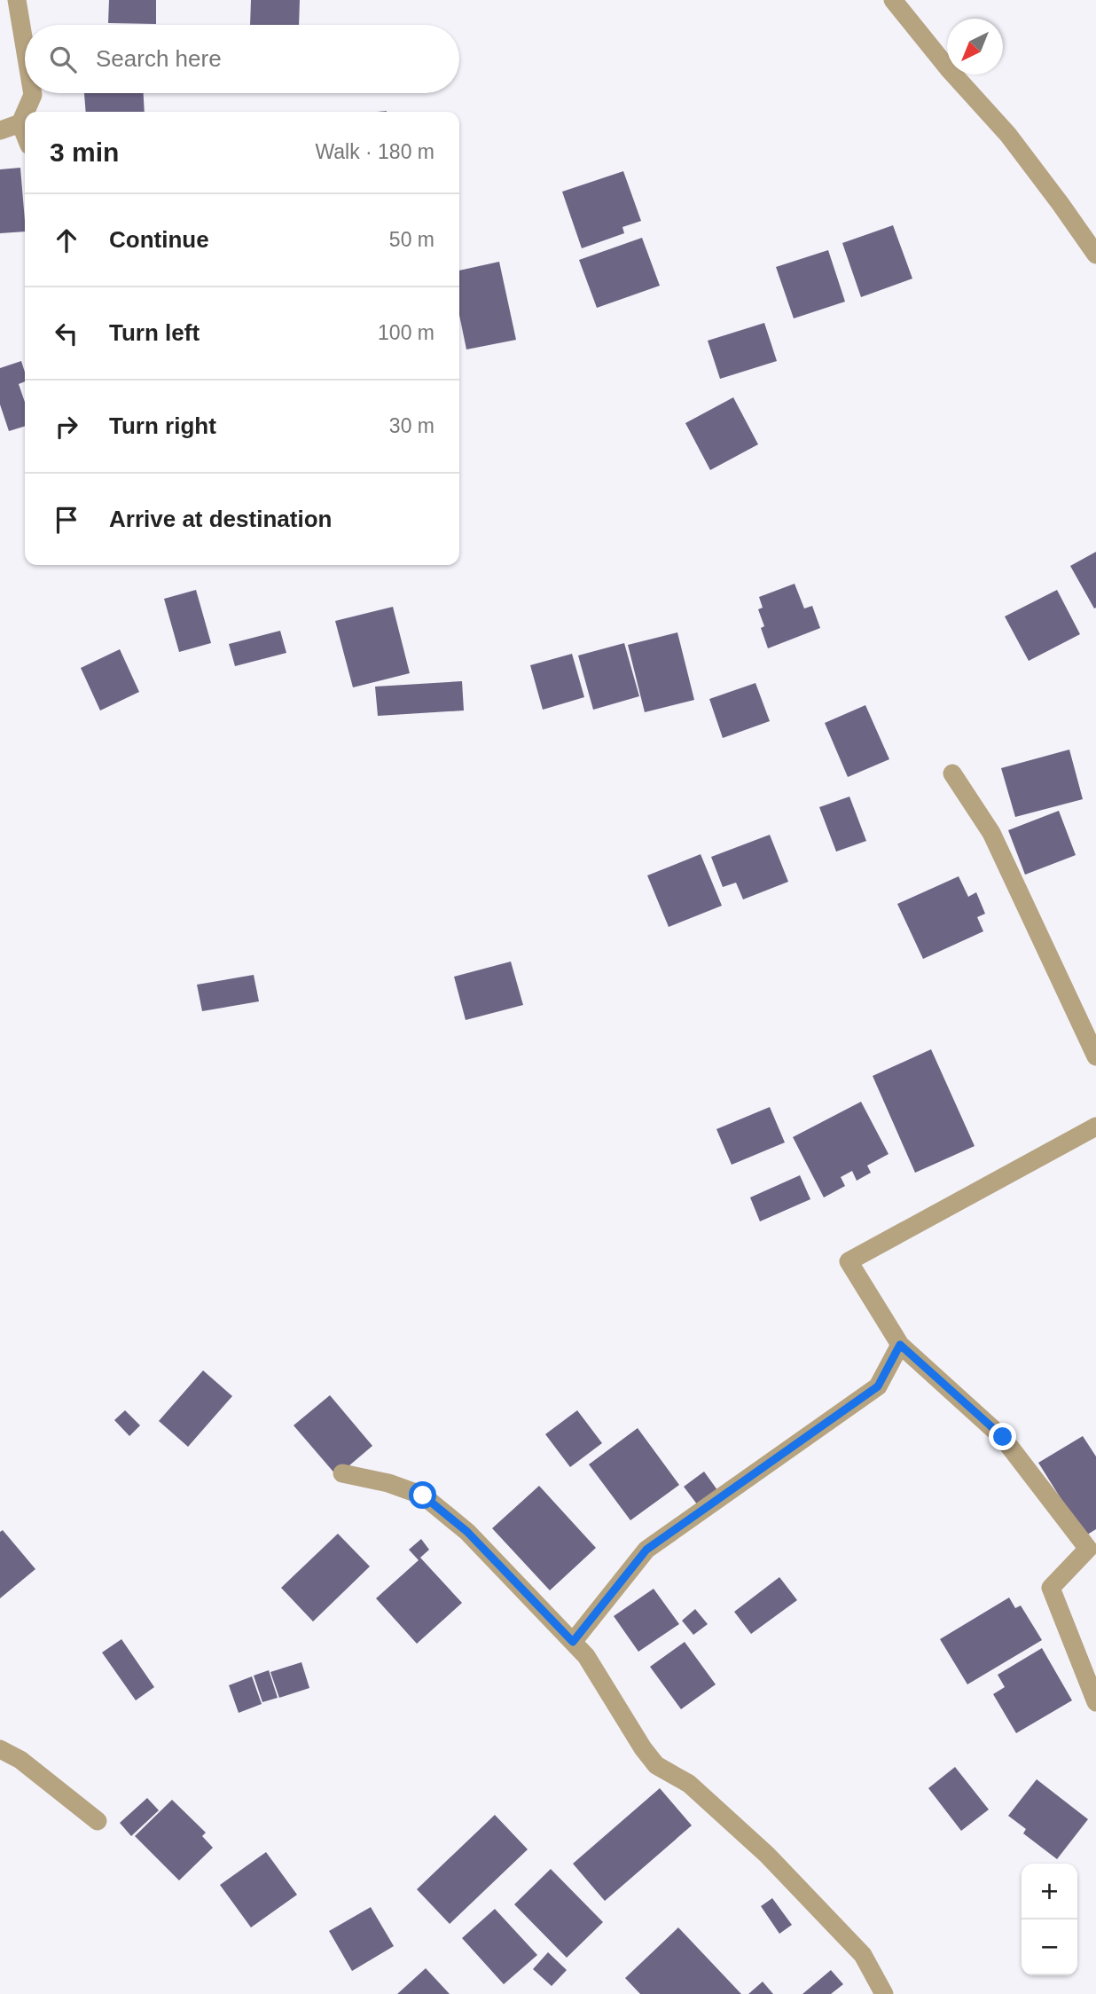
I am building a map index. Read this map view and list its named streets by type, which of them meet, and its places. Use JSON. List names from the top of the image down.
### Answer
{
  "north": "bottom left",
  "page": {
    "search": "Search here",
    "heading": ["3 min", "Walk · 180 m"],
    "list": [
      ["Continue", "50 m"],
      ["Turn left", "100 m"],
      ["Turn right", "30 m"],
      "Arrive at destination"
    ],
    "map_buttons": ["+", "−"]
  }
}
